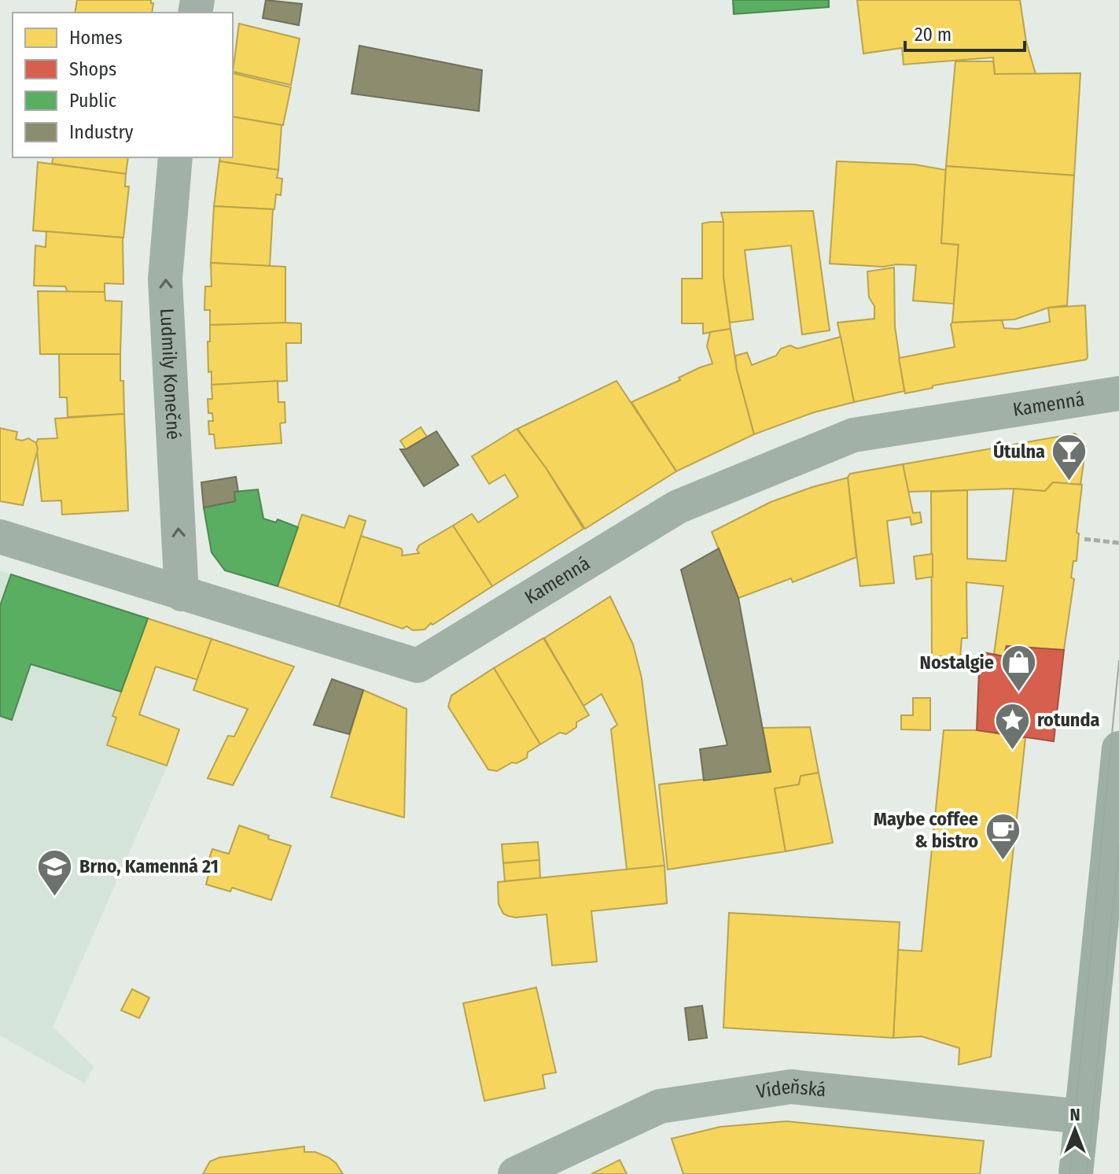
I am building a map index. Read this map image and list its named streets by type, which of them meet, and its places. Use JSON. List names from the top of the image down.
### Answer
{
  "streets": {
    "street": ["Ludmily Konečné", "Kamenná", "Vídeňská"]
  },
  "crossings": [
    ["Ludmily Konečné", "Kamenná"]
  ],
  "one_way": ["Ludmily Konečné"],
  "places": {
    "bar": ["Útulna"],
    "shop": ["Nostalgie"],
    "place": ["rotunda"],
    "cafe": ["Maybe coffee & bistro"],
    "school or university": ["Brno, Kamenná 21"]
  },
  "legend": [
    "Homes",
    "Shops",
    "Public",
    "Industry"
  ],
  "scale_bar": "20 m",
  "north": "top"
}
